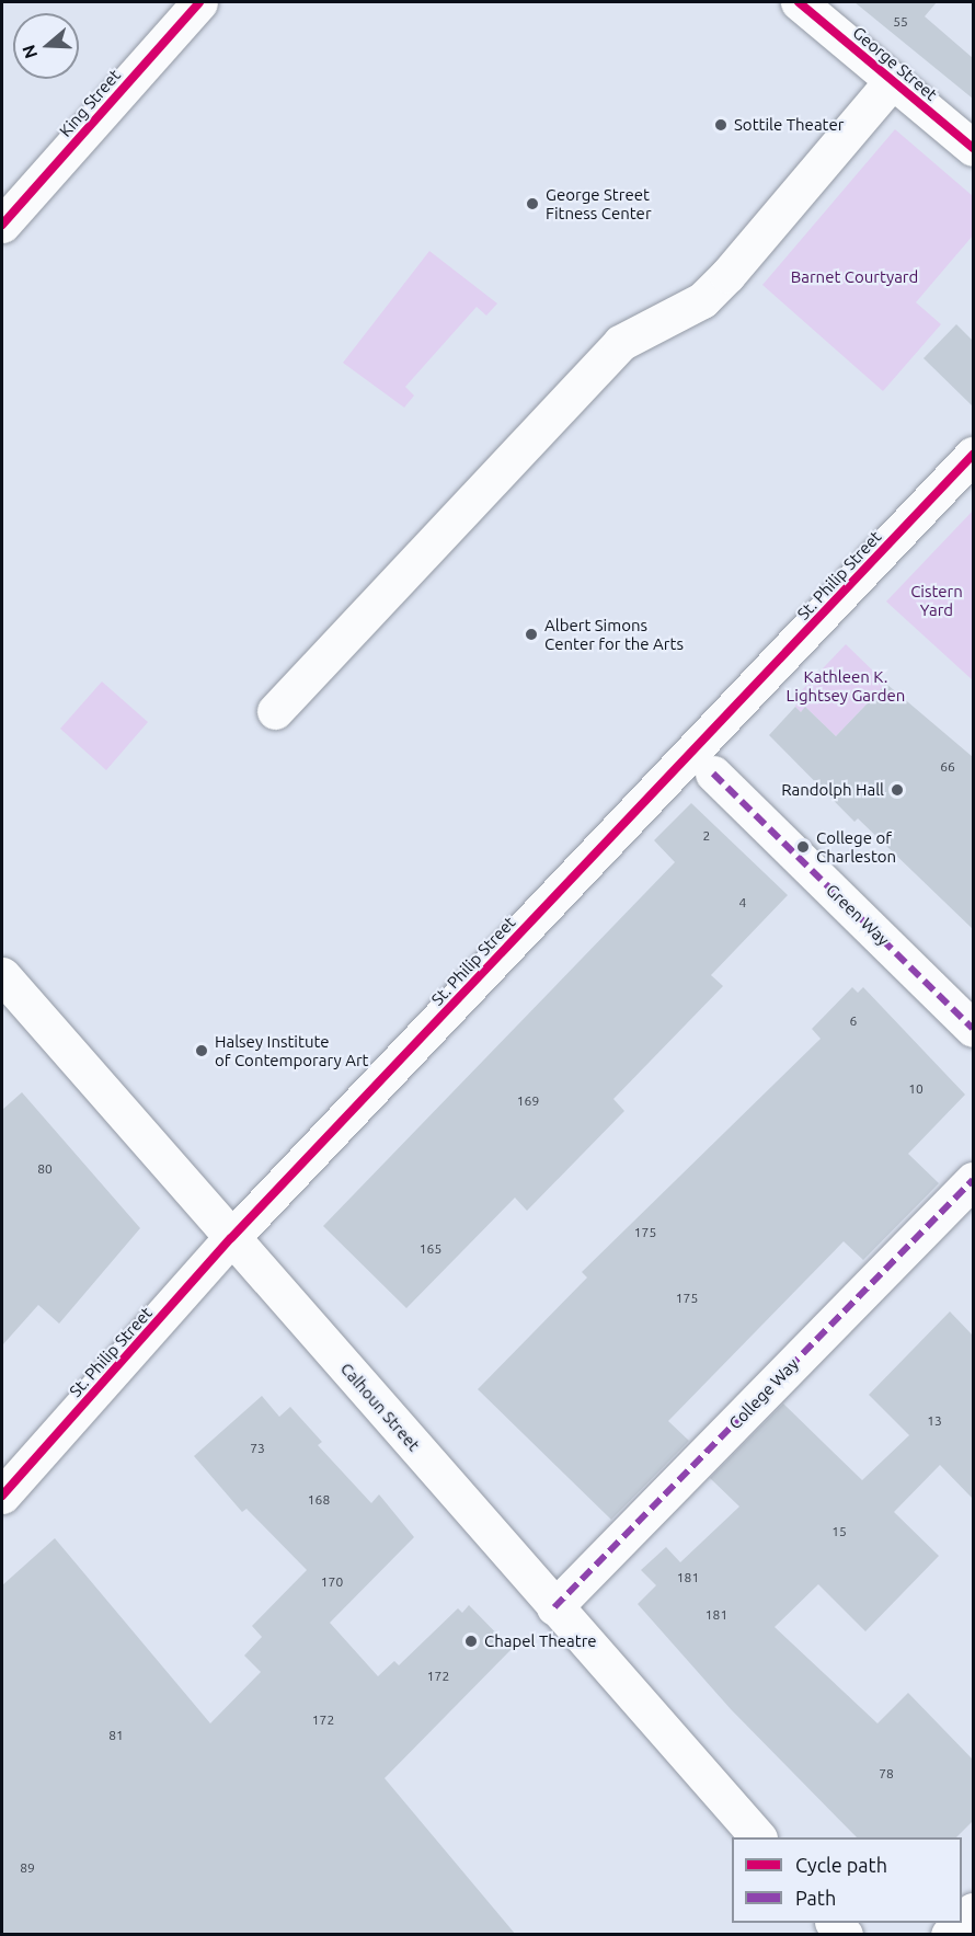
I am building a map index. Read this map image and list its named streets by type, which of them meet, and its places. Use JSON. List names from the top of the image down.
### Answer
{
  "streets": {
    "street": [
      "George Street",
      "King Street",
      "St. Philip Street",
      "Green Way",
      "College Way",
      "Calhoun Street"
    ]
  },
  "crossings": [
    ["St. Philip Street", "Calhoun Street"],
    ["College Way", "Calhoun Street"]
  ],
  "parks": ["Barnet Courtyard", "Cistern Yard", "Kathleen K. Lightsey Garden"],
  "places": [
    "Sottile Theater",
    "George Street Fitness Center",
    "Albert Simons Center for the Arts",
    "Randolph Hall",
    "College of Charleston",
    "Halsey Institute of Contemporary Art",
    "Chapel Theatre"
  ],
  "house_numbers": [
    "55",
    "66",
    "2",
    "4",
    "6",
    "10",
    "169",
    "80",
    "175",
    "165",
    "175",
    "13",
    "73",
    "168",
    "15",
    "181",
    "170",
    "181",
    "172",
    "172",
    "81",
    "78",
    "89"
  ],
  "legend": ["Cycle path", "Path"],
  "north": "left"
}
